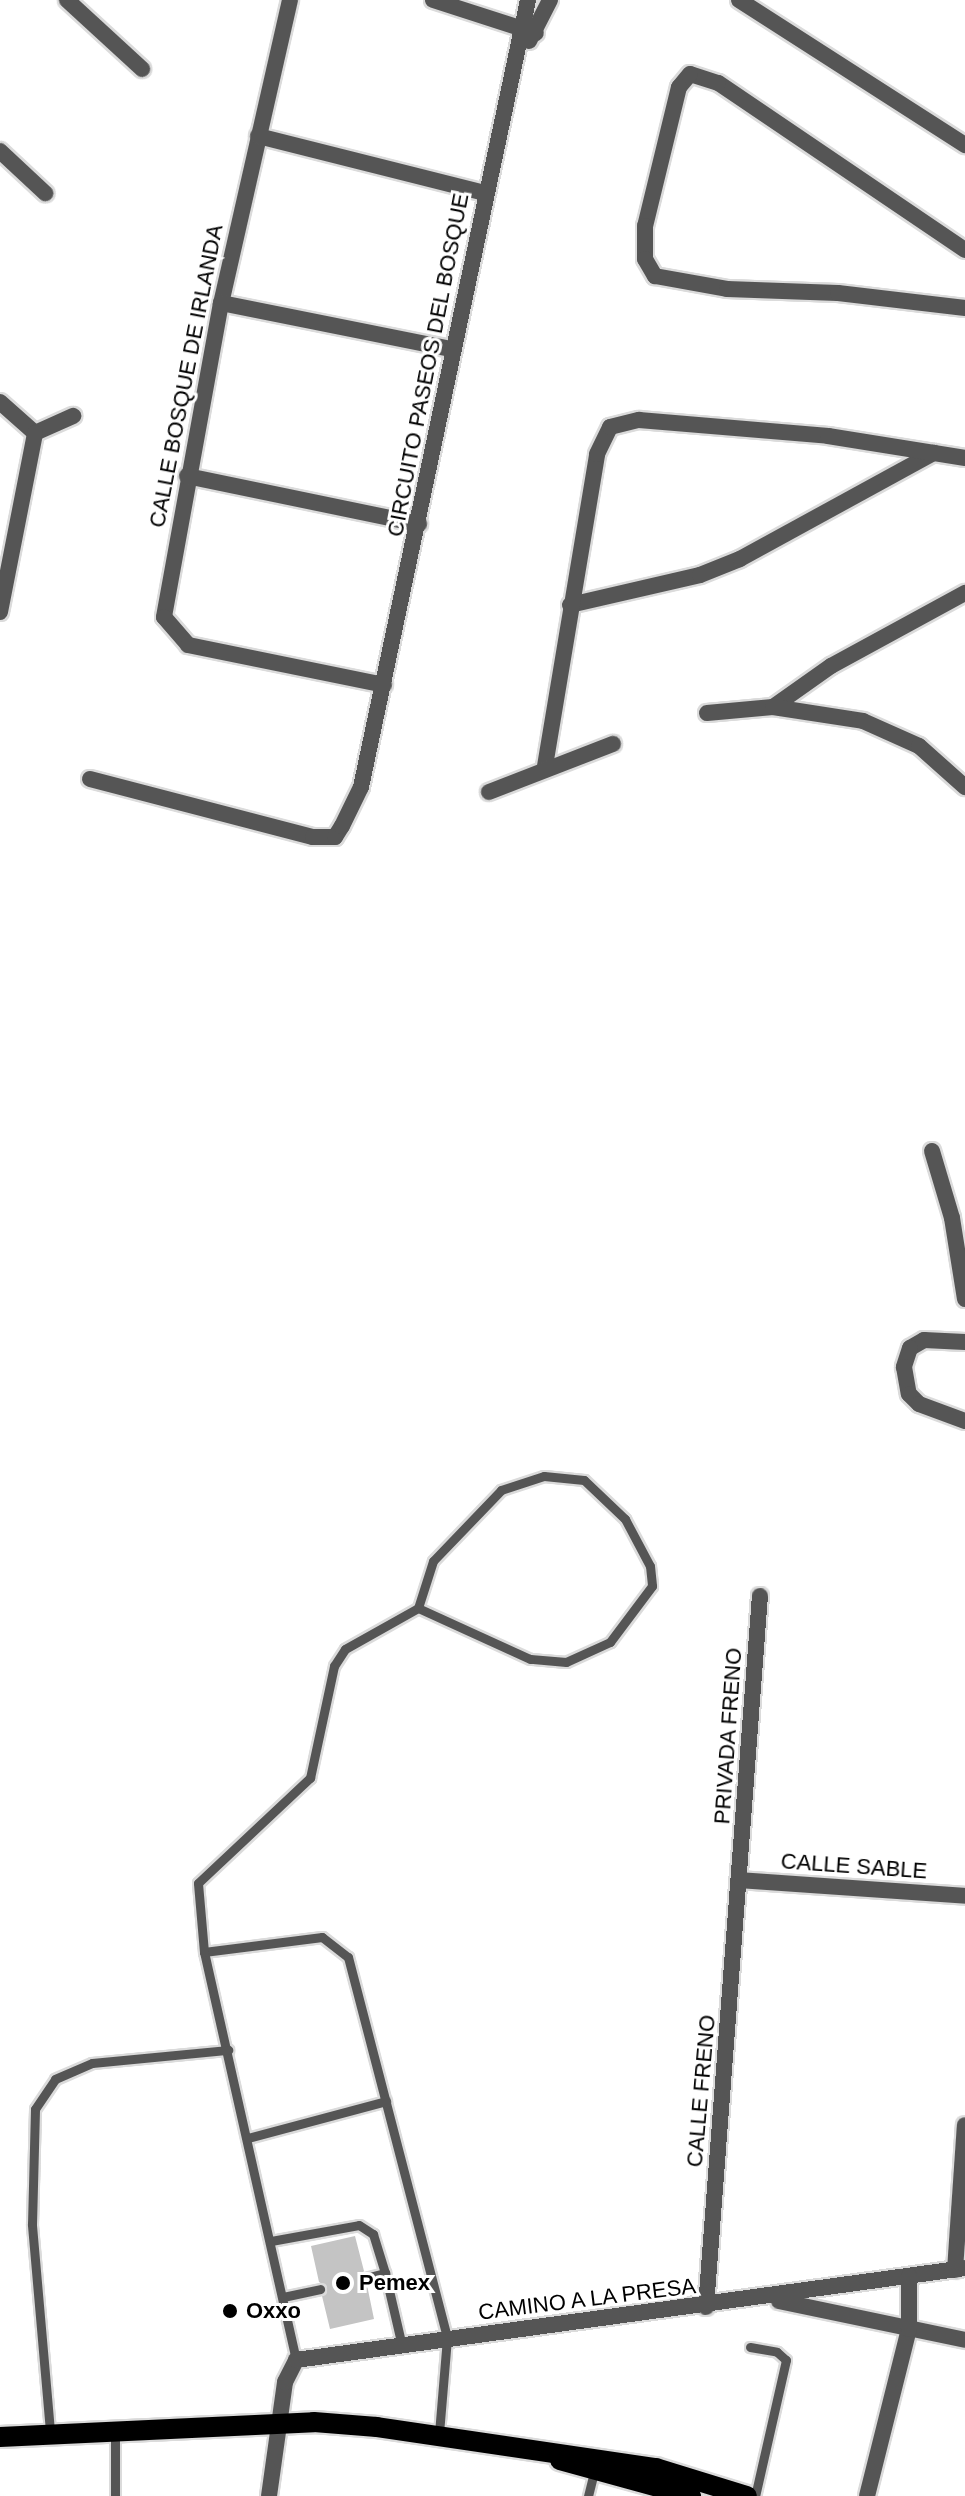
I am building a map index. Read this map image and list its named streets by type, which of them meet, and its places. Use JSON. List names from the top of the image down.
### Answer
{
  "streets": {
    "street": [
      "CIRCUITO PASEOS DEL BOSQUE",
      "CALLE BOSQUE DE IRLANDA",
      "PRIVADA FRENO",
      "CALLE SABLE",
      "CALLE FRENO",
      "CAMINO A LA PRESA"
    ]
  },
  "crossings": [
    ["CIRCUITO PASEOS DEL BOSQUE", "CALLE BOSQUE DE IRLANDA"],
    ["PRIVADA FRENO", "CALLE SABLE"],
    ["PRIVADA FRENO", "CALLE FRENO"],
    ["CALLE SABLE", "CALLE FRENO"],
    ["CALLE FRENO", "CAMINO A LA PRESA"]
  ],
  "places": ["Pemex", "Oxxo"]
}
